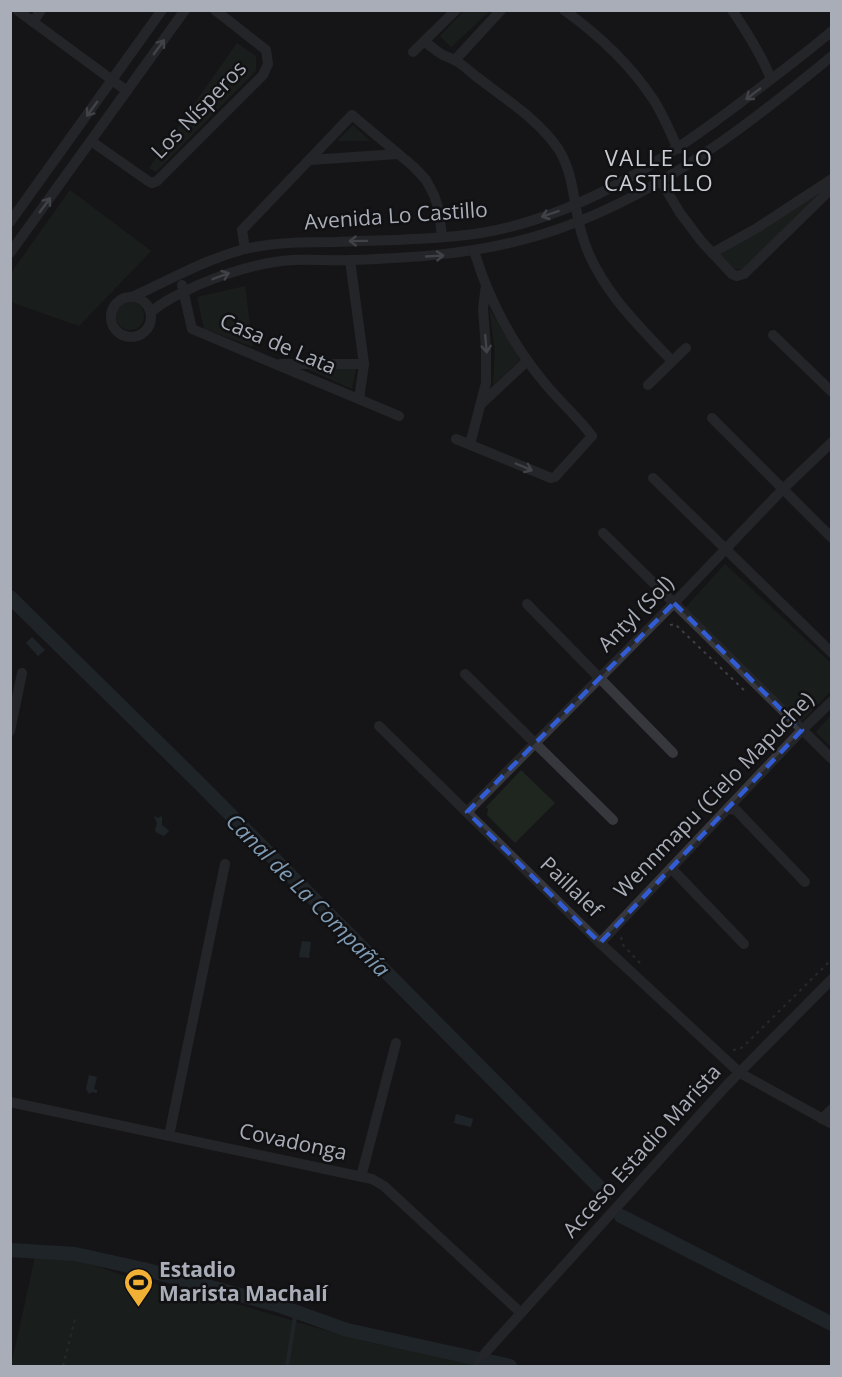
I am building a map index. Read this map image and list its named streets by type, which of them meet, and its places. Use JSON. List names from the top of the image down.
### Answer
{
  "streets": {
    "street": [
      "Los Nísperos",
      "Avenida Lo Castillo",
      "Casa de Lata",
      "Antyl (Sol)",
      "Wennmapu (Cielo Mapuche)",
      "Paillalef",
      "Covadonga",
      "Acceso Estadio Marista"
    ]
  },
  "crossings": [
    ["Avenida Lo Castillo", "Casa de Lata"],
    ["Antyl (Sol)", "Paillalef"],
    ["Wennmapu (Cielo Mapuche)", "Paillalef"],
    ["Paillalef", "Acceso Estadio Marista"],
    ["Covadonga", "Acceso Estadio Marista"]
  ],
  "districts": ["VALLE LO CASTILLO"],
  "water": ["Canal de La Compañía"],
  "places": {
    "sports": ["Estadio Marista Machalí"]
  }
}
